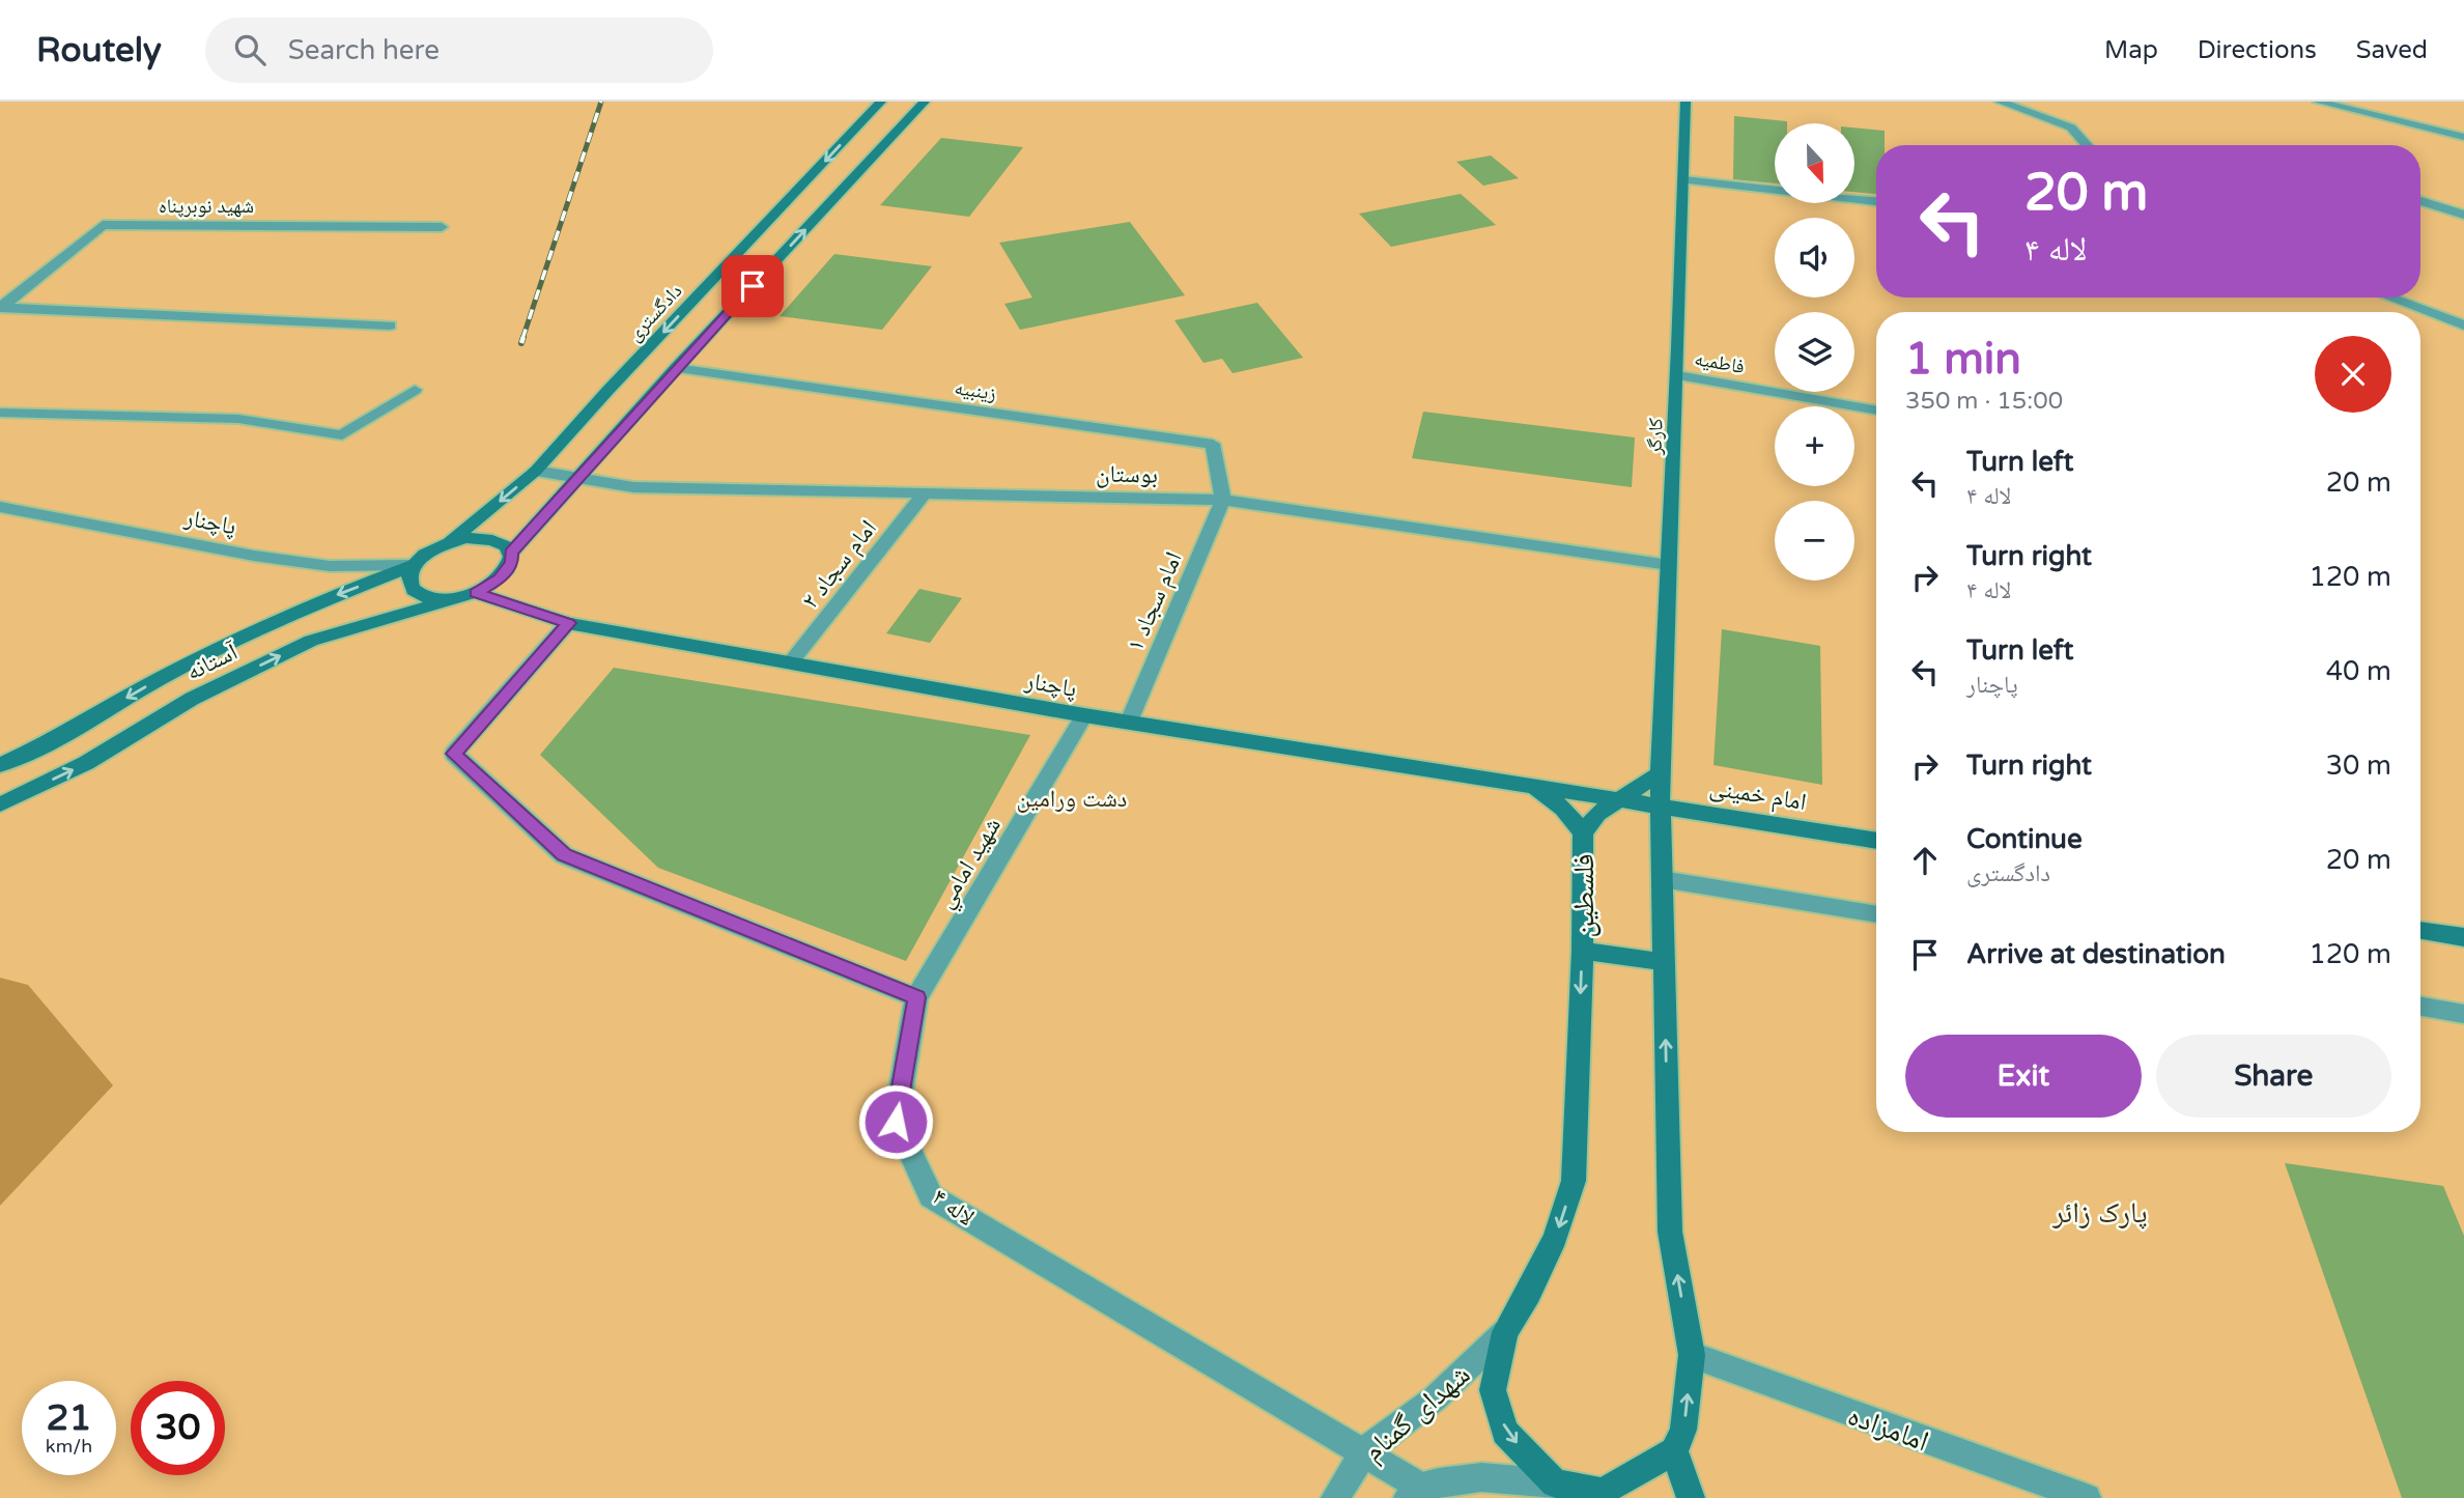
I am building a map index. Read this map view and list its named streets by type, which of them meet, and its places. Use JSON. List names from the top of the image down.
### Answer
{
  "streets": {
    "main road": [
      "دادگستری",
      "کارگر",
      "پاچنار",
      "آستانه",
      "امام خمینی",
      "فلسطین"
    ],
    "street": [
      "شهید نوبرپناه",
      "فاطميه",
      "زينبيه",
      "بوستان",
      "امام سجاد ۲",
      "امام سجاد ۱",
      "شهيد امامي",
      "لاله ۴",
      "شهدای گمنام",
      "امامزاده"
    ]
  },
  "crossings": [
    ["دادگستری", "بوستان"],
    ["دادگستری", "آستانه"],
    ["فاطميه", "کارگر"],
    ["زينبيه", "بوستان"],
    ["زينبيه", "امام سجاد ۱"],
    ["کارگر", "بوستان"],
    ["کارگر", "فلسطین"],
    ["بوستان", "امام سجاد ۲"],
    ["بوستان", "امام سجاد ۱"],
    ["پاچنار", "امام سجاد ۲"],
    ["پاچنار", "امام سجاد ۱"],
    ["پاچنار", "آستانه"],
    ["پاچنار", "امام خمینی"],
    ["پاچنار", "شهيد امامي"],
    ["پاچنار", "فلسطین"],
    ["امام خمینی", "فلسطین"],
    ["شهيد امامي", "لاله ۴"],
    ["فلسطین", "شهدای گمنام"],
    ["لاله ۴", "شهدای گمنام"]
  ],
  "parks": ["دشت ورامین", "پارک زائر"],
  "north": "bottom",
  "page": {
    "header": "Routely",
    "search": "Search here",
    "nav": ["Map", "Directions", "Saved"],
    "map_buttons": ["+", "−"],
    "turn": ["20 m", "لاله ۴"],
    "heading": ["1 min", "350 m · 15:00"],
    "list": [
      {
        "name": "Turn left",
        "note": "لاله ۴",
        "value": "20 m"
      },
      {
        "name": "Turn right",
        "note": "لاله ۴",
        "value": "120 m"
      },
      {
        "name": "Turn left",
        "note": "پاچنار",
        "value": "40 m"
      },
      {
        "name": "Turn right",
        "value": "30 m"
      },
      {
        "name": "Continue",
        "note": "دادگستری",
        "value": "20 m"
      },
      {
        "name": "Arrive at destination",
        "value": "120 m"
      }
    ],
    "buttons": ["Exit", "Share"],
    "speed": "21 km/h",
    "limit": "30"
  }
}
